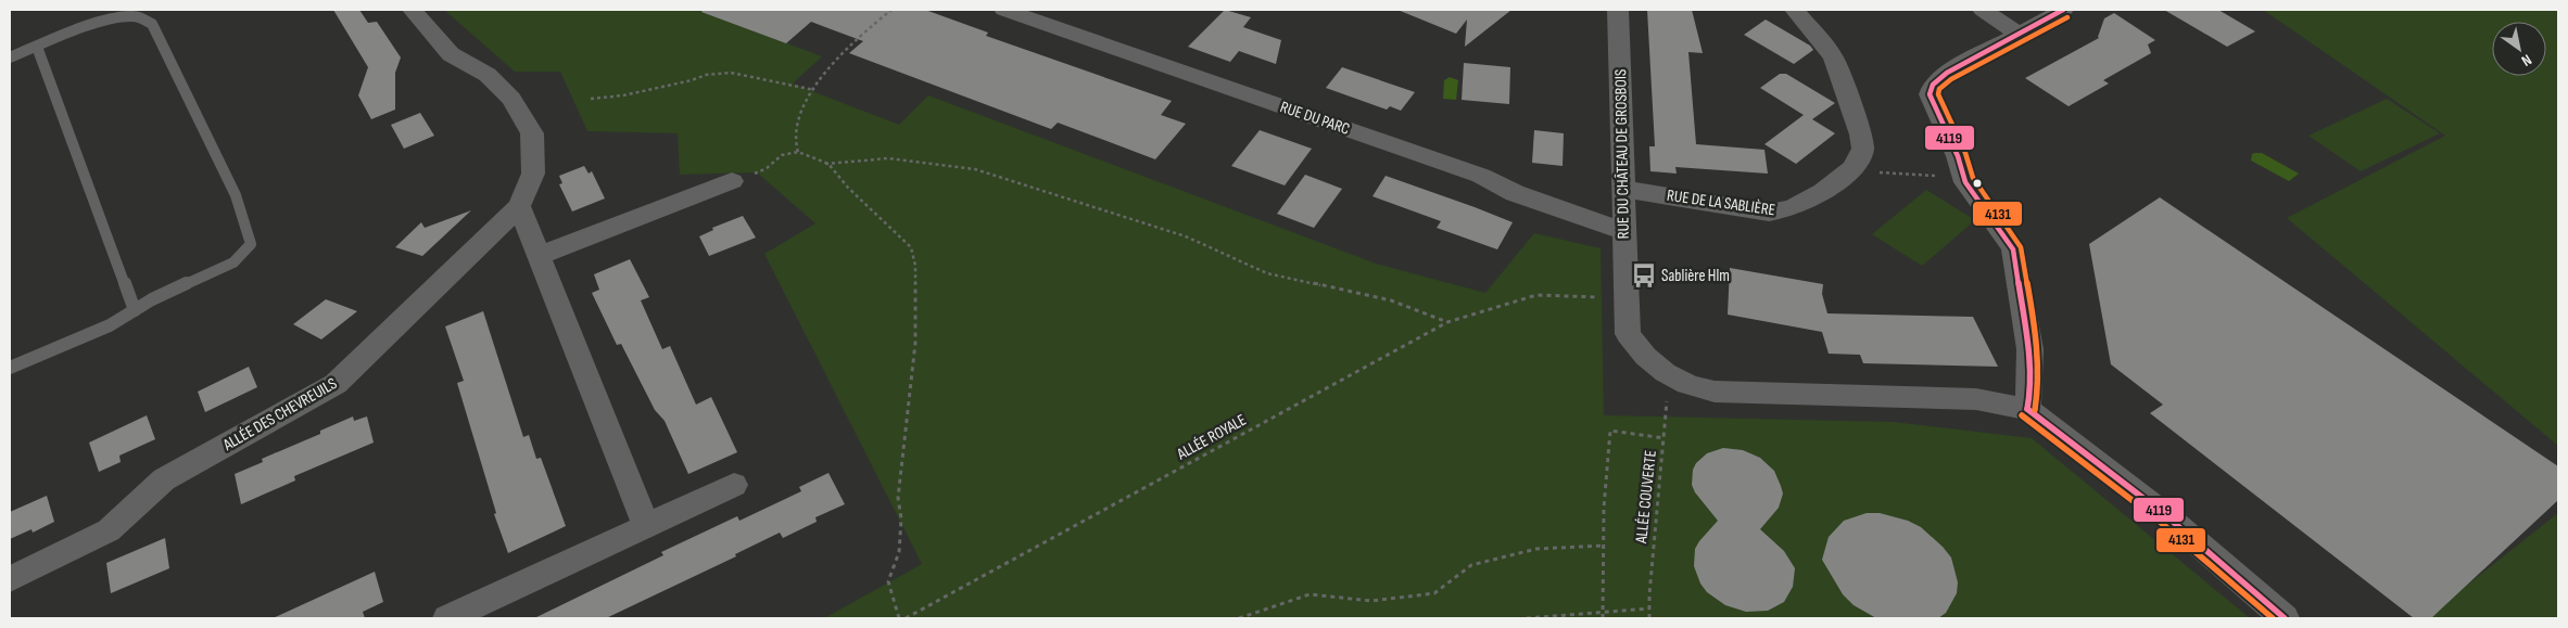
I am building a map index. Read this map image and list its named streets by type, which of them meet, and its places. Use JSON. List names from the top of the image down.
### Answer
{
  "streets": {
    "street": [
      "RUE DU PARC",
      "RUE DU CHÂTEAU DE GROSBOIS",
      "RUE DE LA SABLIÈRE",
      "ALLÉE DES CHEVREUILS"
    ],
    "path": ["ALLÉE ROYALE", "ALLÉE COUVERTE"]
  },
  "crossings": [
    ["RUE DU PARC", "RUE DU CHÂTEAU DE GROSBOIS"],
    ["RUE DU CHÂTEAU DE GROSBOIS", "RUE DE LA SABLIÈRE"],
    ["RUE DU CHÂTEAU DE GROSBOIS", "ALLÉE ROYALE"],
    ["RUE DU CHÂTEAU DE GROSBOIS", "ALLÉE COUVERTE"]
  ],
  "places": {
    "bus stop": ["Sablière Hlm"]
  },
  "lines": ["transit line 4119", "transit line 4131"],
  "north": "bottom right"
}
